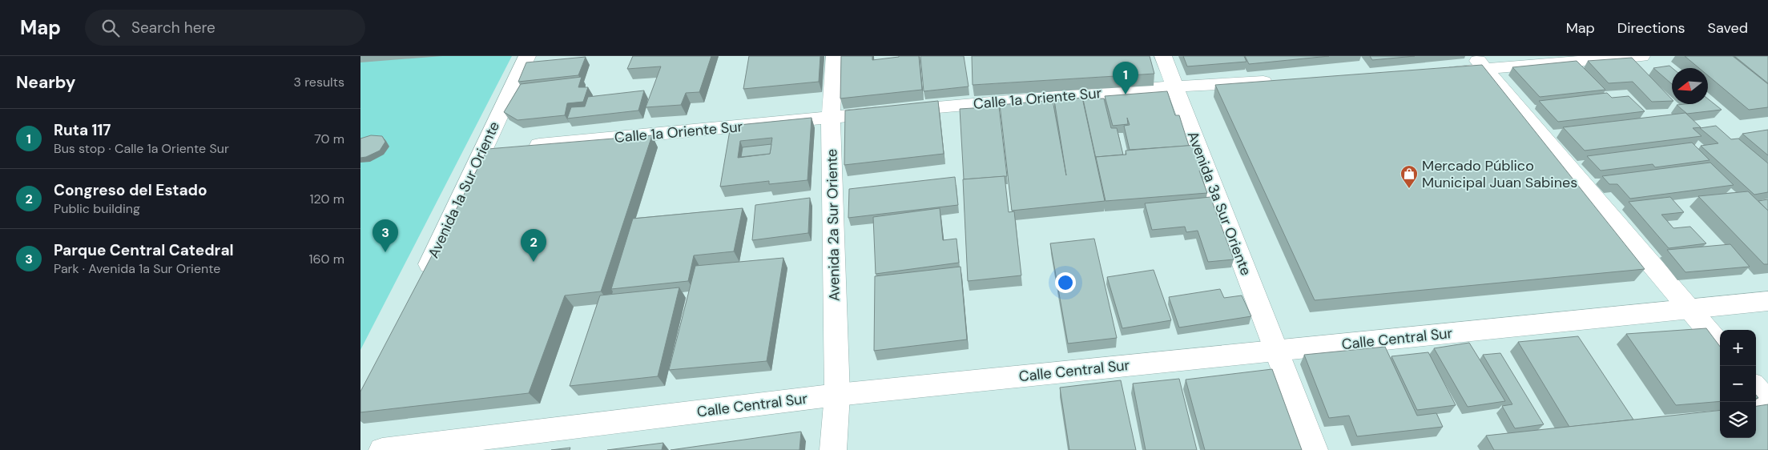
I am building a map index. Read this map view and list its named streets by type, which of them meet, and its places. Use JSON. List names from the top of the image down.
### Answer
{
  "streets": {
    "street": [
      "Calle 1a Oriente Sur",
      "Avenida 1a Sur Oriente",
      "Avenida 3a Sur Oriente",
      "Avenida 2a Sur Oriente",
      "Calle Central Sur"
    ]
  },
  "crossings": [
    ["Calle 1a Oriente Sur", "Avenida 1a Sur Oriente"],
    ["Calle 1a Oriente Sur", "Avenida 3a Sur Oriente"],
    ["Calle 1a Oriente Sur", "Avenida 2a Sur Oriente"],
    ["Avenida 3a Sur Oriente", "Calle Central Sur"],
    ["Avenida 2a Sur Oriente", "Calle Central Sur"]
  ],
  "places": {
    "shop": ["Mercado Público Municipal Juan Sabines"]
  },
  "north": "left",
  "page": {
    "header": "Map",
    "search": "Search here",
    "nav": ["Map", "Directions", "Saved"],
    "heading": ["Nearby", "3 results"],
    "pins": ["1", "3", "2"],
    "list": [
      {
        "mark": "1",
        "name": "Ruta 117",
        "note": "Bus stop · Calle 1a Oriente Sur",
        "value": "70 m"
      },
      {
        "mark": "2",
        "name": "Congreso del Estado",
        "note": "Public building",
        "value": "120 m"
      },
      {
        "mark": "3",
        "name": "Parque Central Catedral",
        "note": "Park · Avenida 1a Sur Oriente",
        "value": "160 m"
      }
    ],
    "map_buttons": ["+", "−"]
  }
}
